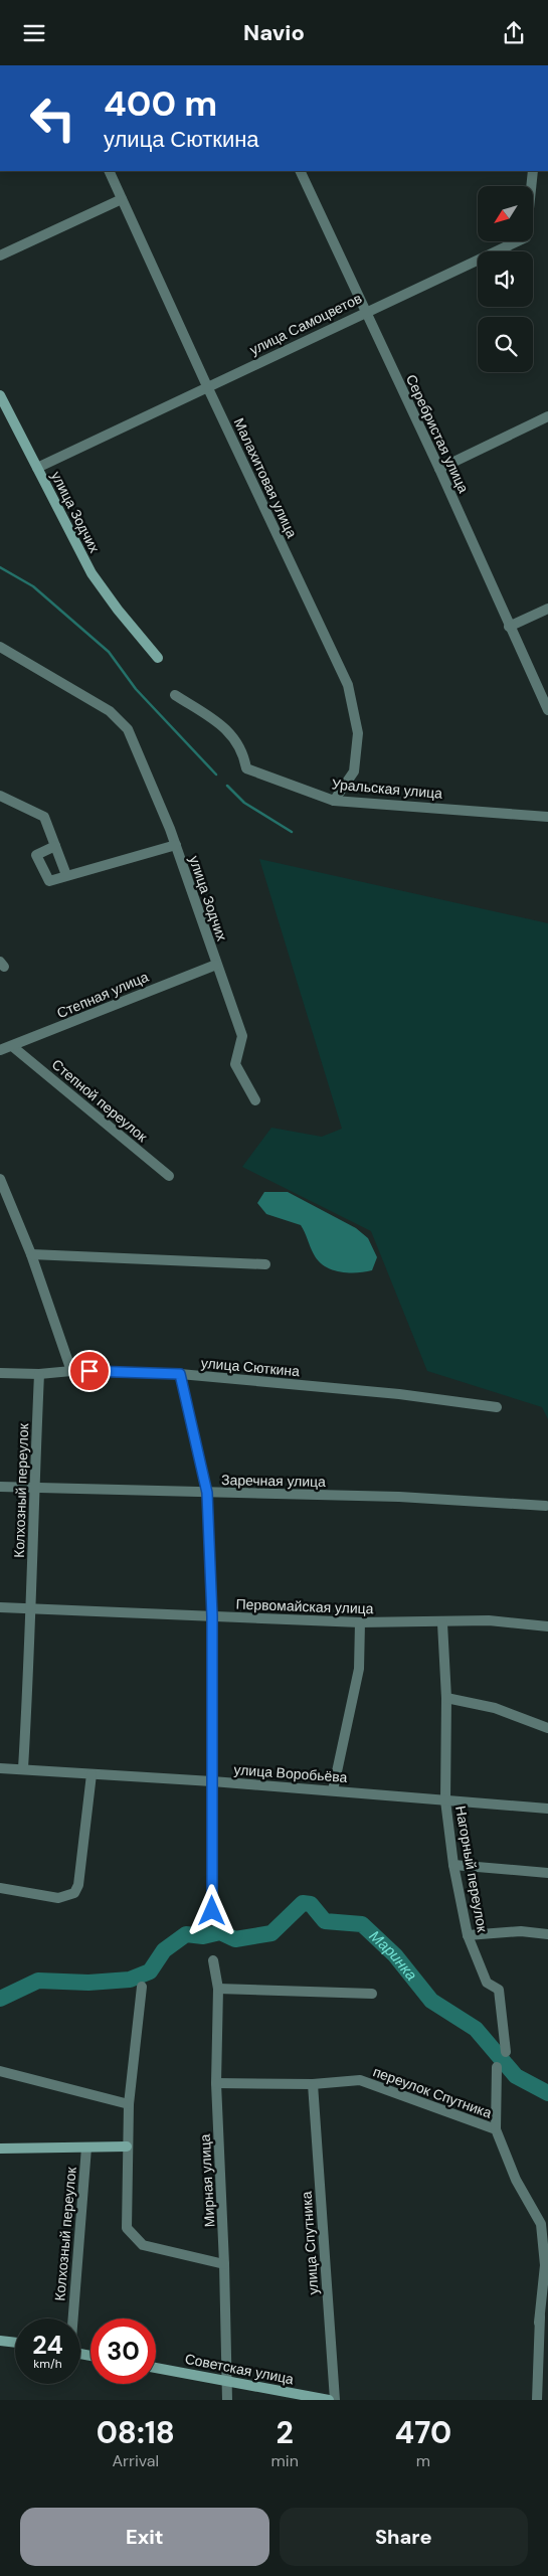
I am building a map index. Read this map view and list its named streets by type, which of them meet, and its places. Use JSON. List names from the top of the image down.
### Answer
{
  "streets": {
    "street": [
      "улица Самоцветов",
      "Серебристая улица",
      "Малахитовая улица",
      "улица Зодчих",
      "Уральская улица",
      "Степная улица",
      "Степной переулок",
      "улица Сюткина",
      "Заречная улица",
      "Колхозный переулок",
      "Первомайская улица",
      "улица Воробьёва",
      "Нагорный переулок",
      "переулок Спутника",
      "Мирная улица",
      "улица Спутника",
      "Советская улица"
    ]
  },
  "crossings": [
    ["улица Самоцветов", "Серебристая улица"],
    ["улица Самоцветов", "Малахитовая улица"],
    ["улица Самоцветов", "улица Зодчих"],
    ["Малахитовая улица", "Уральская улица"],
    ["улица Зодчих", "Степная улица"],
    ["Степная улица", "Степной переулок"],
    ["улица Сюткина", "Колхозный переулок"],
    ["Заречная улица", "Колхозный переулок"],
    ["Колхозный переулок", "Первомайская улица"],
    ["Колхозный переулок", "улица Воробьёва"],
    ["Первомайская улица", "Нагорный переулок"],
    ["улица Воробьёва", "Нагорный переулок"],
    ["переулок Спутника", "Мирная улица"],
    ["переулок Спутника", "улица Спутника"],
    ["Мирная улица", "Советская улица"]
  ],
  "water": ["Маринка"],
  "north": "bottom left",
  "page": {
    "header": "Navio",
    "turn": ["400 m", "улица Сюткина"],
    "speed": "24 km/h",
    "limit": "30",
    "eta": [
      "08:18",
      "Arrival",
      "2",
      "min",
      "470",
      "m"
    ],
    "buttons": ["Exit", "Share"]
  }
}
